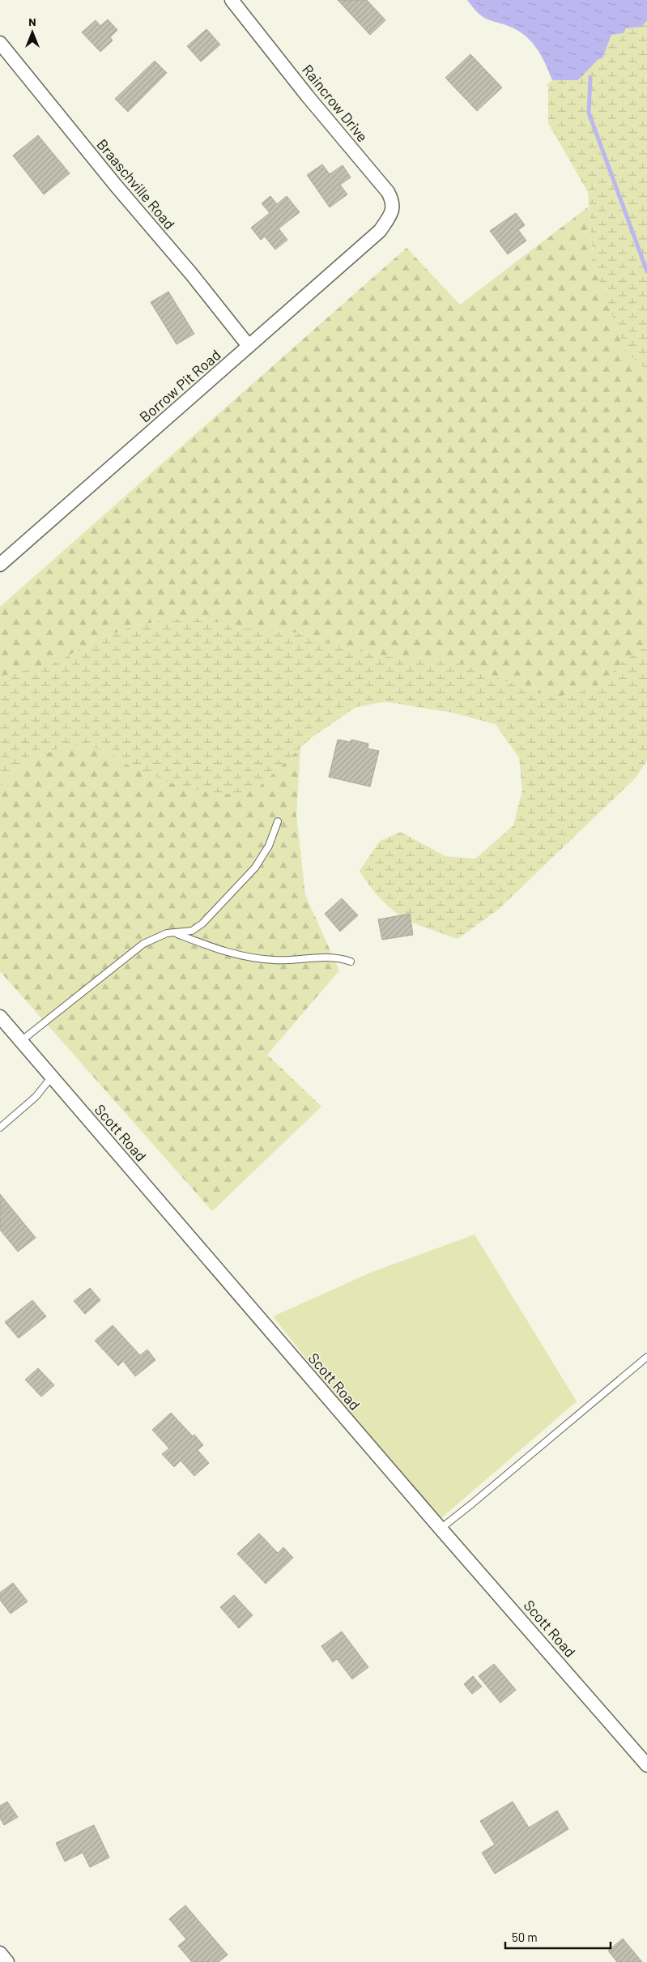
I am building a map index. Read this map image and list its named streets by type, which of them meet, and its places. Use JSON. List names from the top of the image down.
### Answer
{
  "streets": {
    "street": [
      "Raincrow Drive",
      "Braaschville Road",
      "Borrow Pit Road",
      "Scott Road"
    ]
  },
  "crossings": [
    ["Raincrow Drive", "Borrow Pit Road"],
    ["Braaschville Road", "Borrow Pit Road"]
  ],
  "scale_bar": "50 m",
  "north": "top"
}
